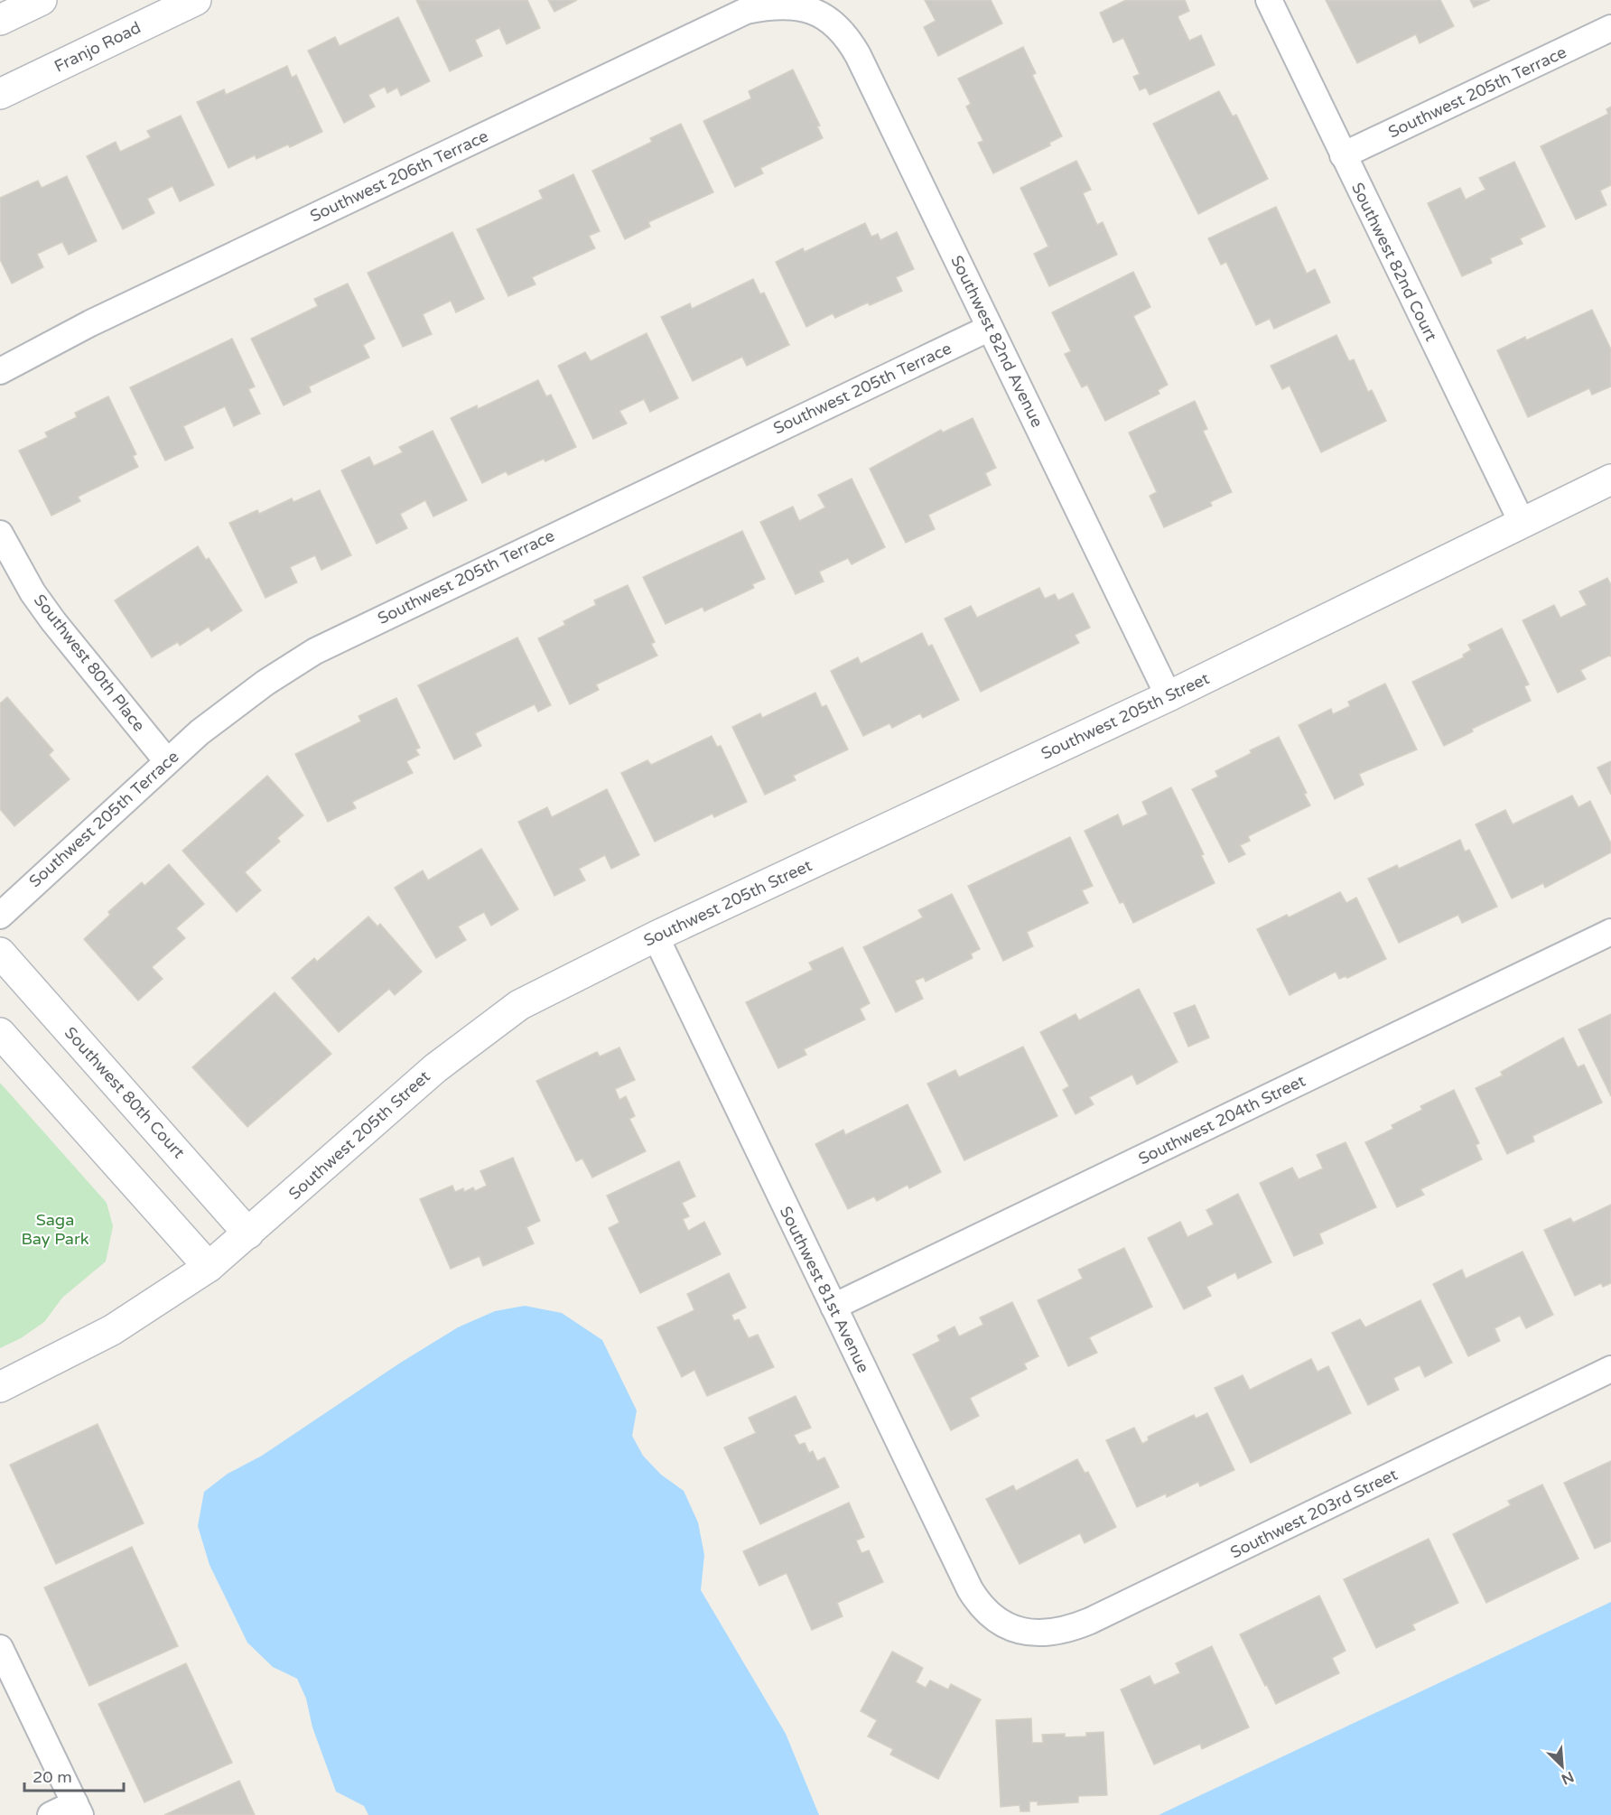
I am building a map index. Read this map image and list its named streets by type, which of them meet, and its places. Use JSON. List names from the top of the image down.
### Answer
{
  "streets": {
    "street": [
      "Franjo Road",
      "Southwest 205th Terrace",
      "Southwest 206th Terrace",
      "Southwest 82nd Court",
      "Southwest 82nd Avenue",
      "Southwest 80th Place",
      "Southwest 205th Street",
      "Southwest 80th Court",
      "Southwest 204th Street",
      "Southwest 81st Avenue",
      "Southwest 203rd Street"
    ]
  },
  "crossings": [
    ["Southwest 205th Terrace", "Southwest 82nd Court"],
    ["Southwest 205th Terrace", "Southwest 82nd Avenue"],
    ["Southwest 205th Terrace", "Southwest 80th Place"],
    ["Southwest 206th Terrace", "Southwest 82nd Avenue"],
    ["Southwest 82nd Court", "Southwest 205th Street"],
    ["Southwest 82nd Avenue", "Southwest 205th Street"],
    ["Southwest 205th Street", "Southwest 80th Court"],
    ["Southwest 205th Street", "Southwest 81st Avenue"],
    ["Southwest 204th Street", "Southwest 81st Avenue"],
    ["Southwest 81st Avenue", "Southwest 203rd Street"]
  ],
  "parks": ["Saga Bay Park"],
  "scale_bar": "20 m",
  "north": "bottom right"
}
